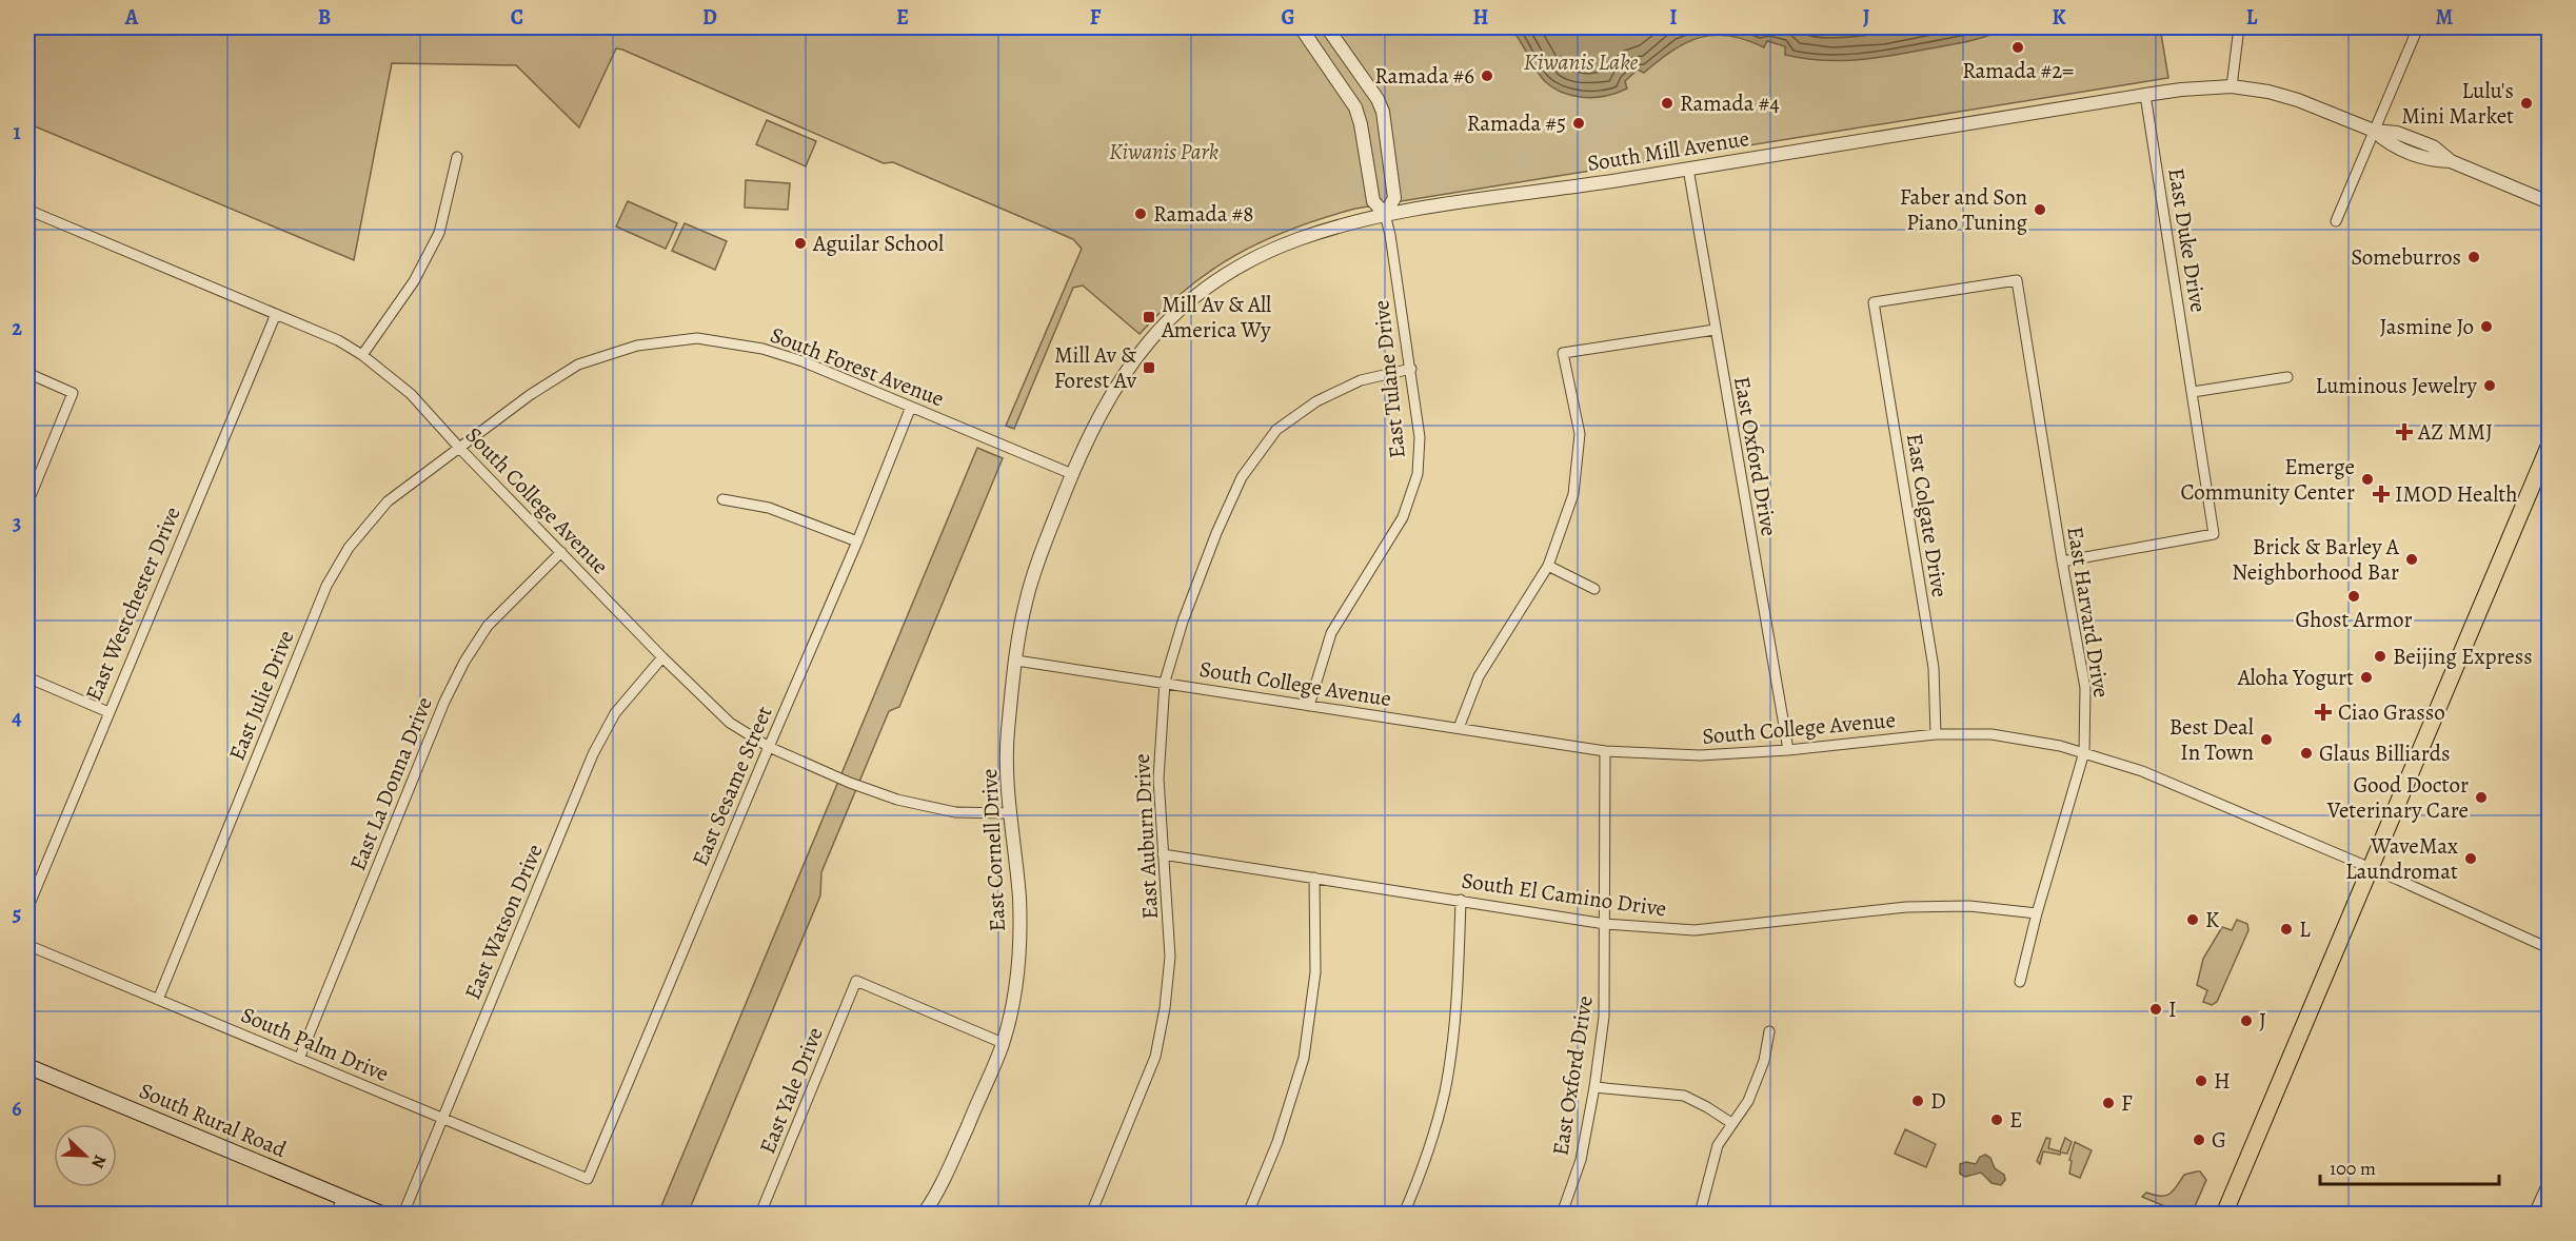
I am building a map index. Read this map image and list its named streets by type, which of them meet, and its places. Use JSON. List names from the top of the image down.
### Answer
{
  "streets": {
    "main road": ["South Rural Road"],
    "street": [
      "South Mill Avenue",
      "East Duke Drive",
      "South Forest Avenue",
      "East Tulane Drive",
      "East Oxford Drive",
      "South College Avenue",
      "East Colgate Drive",
      "East Westchester Drive",
      "East Harvard Drive",
      "East Julie Drive",
      "East La Donna Drive",
      "East Sesame Street",
      "East Auburn Drive",
      "East Cornell Drive",
      "South El Camino Drive",
      "East Watson Drive",
      "South Palm Drive",
      "East Yale Drive"
    ]
  },
  "crossings": [
    ["South Mill Avenue", "East Duke Drive"],
    ["South Mill Avenue", "South Forest Avenue"],
    ["South Mill Avenue", "East Tulane Drive"],
    ["South Mill Avenue", "East Oxford Drive"],
    ["South Mill Avenue", "East Cornell Drive"],
    ["East Duke Drive", "East Harvard Drive"],
    ["South Forest Avenue", "South College Avenue"],
    ["South Forest Avenue", "East Julie Drive"],
    ["South Forest Avenue", "East Sesame Street"],
    ["South Forest Avenue", "East Cornell Drive"],
    ["East Tulane Drive", "South College Avenue"],
    ["East Tulane Drive", "East Auburn Drive"],
    ["East Oxford Drive", "South College Avenue"],
    ["East Oxford Drive", "South El Camino Drive"],
    ["South College Avenue", "East Colgate Drive"],
    ["South College Avenue", "East Westchester Drive"],
    ["South College Avenue", "East Harvard Drive"],
    ["South College Avenue", "East Julie Drive"],
    ["South College Avenue", "East La Donna Drive"],
    ["South College Avenue", "East Sesame Street"],
    ["South College Avenue", "East Auburn Drive"],
    ["South College Avenue", "East Cornell Drive"],
    ["South College Avenue", "East Watson Drive"],
    ["East Colgate Drive", "East Harvard Drive"],
    ["East Harvard Drive", "South El Camino Drive"],
    ["East Julie Drive", "South Palm Drive"],
    ["East La Donna Drive", "South Palm Drive"],
    ["East Sesame Street", "South Palm Drive"],
    ["East Auburn Drive", "South El Camino Drive"],
    ["East Cornell Drive", "East Yale Drive"],
    ["East Watson Drive", "South Palm Drive"]
  ],
  "water": ["Kiwanis Lake"],
  "parks": ["Kiwanis Park"],
  "places": {
    "other": [
      "Ramada #2=",
      "Ramada #6",
      "Ramada #4",
      "Lulu's Mini Market",
      "Ramada #5",
      "Faber and Son Piano Tuning",
      "Ramada #8",
      "Aguilar School",
      "Someburros",
      "Jasmine Jo",
      "Luminous Jewelry",
      "Emerge Community Center",
      "Brick & Barley A Neighborhood Bar",
      "Ghost Armor",
      "Beijing Express",
      "Aloha Yogurt",
      "Best Deal In Town",
      "Glaus Billiards",
      "Good Doctor Veterinary Care",
      "WaveMax Laundromat",
      "K",
      "L",
      "I",
      "J",
      "H",
      "D",
      "F",
      "E",
      "G"
    ],
    "transit": ["Mill Av & All America Wy", "Mill Av & Forest Av"],
    "health": ["AZ MMJ", "IMOD Health", "Ciao Grasso"]
  },
  "scale_bar": "100 m",
  "north": "bottom right",
  "grid": {
    "columns": [
      "A",
      "B",
      "C",
      "D",
      "E",
      "F",
      "G",
      "H",
      "I",
      "J",
      "K",
      "L",
      "M"
    ],
    "rows": [
      "1",
      "2",
      "3",
      "4",
      "5",
      "6"
    ]
  }
}
